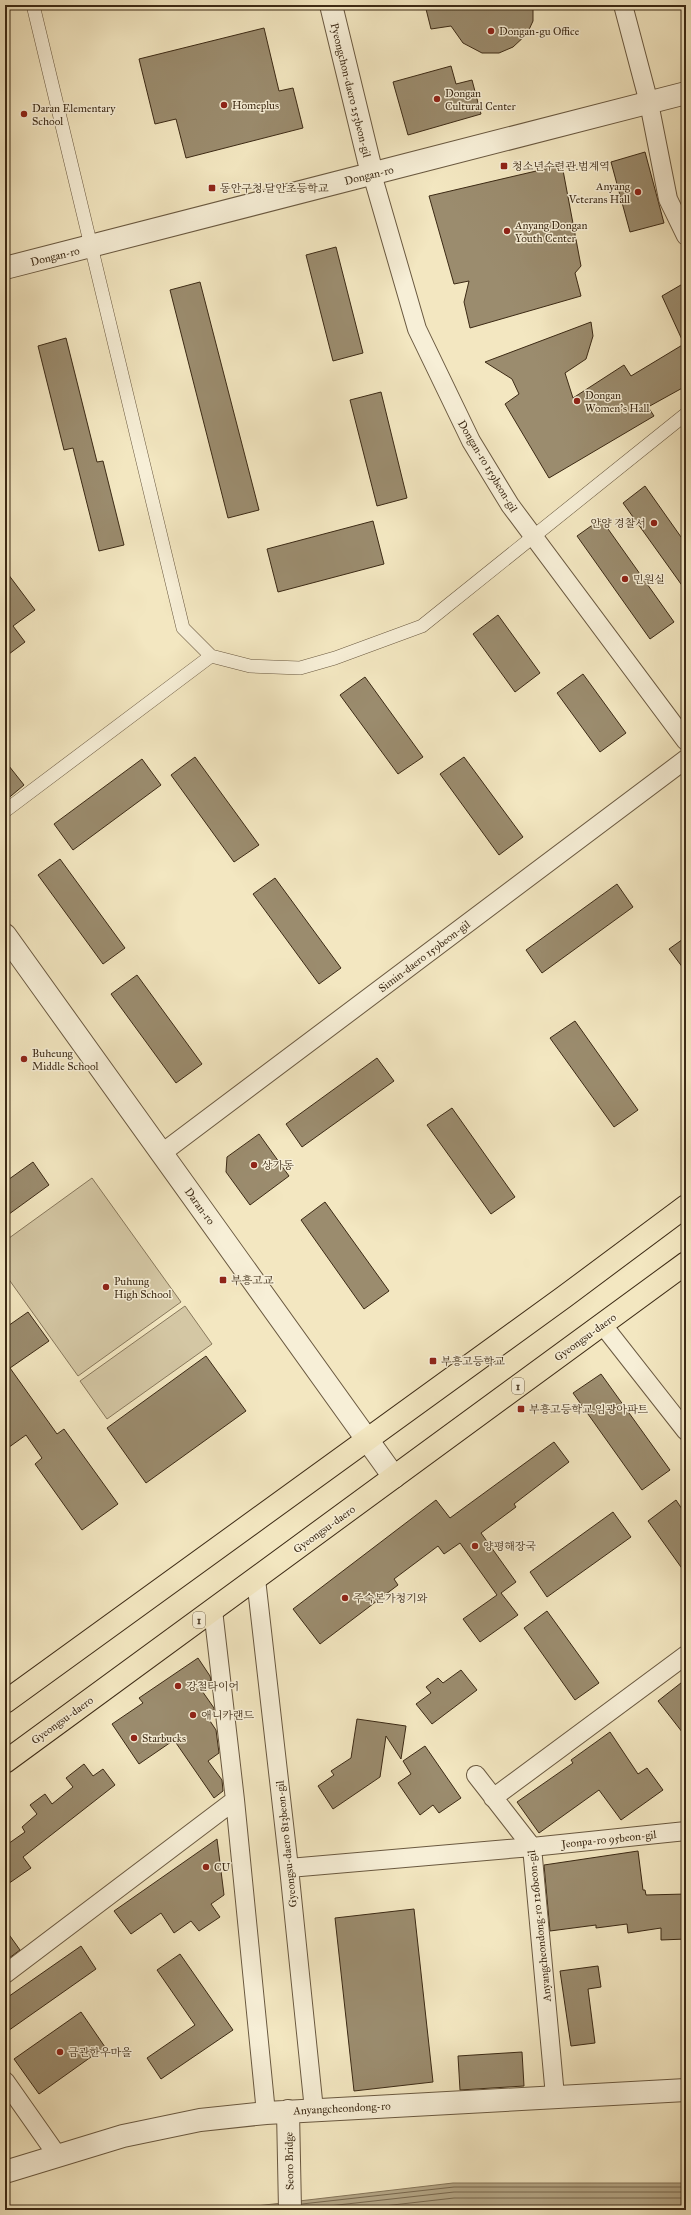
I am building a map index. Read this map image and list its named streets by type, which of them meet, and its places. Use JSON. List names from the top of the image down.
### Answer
{
  "streets": {
    "main road": ["Gyeongsu-daero", "1"],
    "street": [
      "Pyeongchon-daero 253beon-gil",
      "Dongan-ro",
      "Dongan-ro 159beon-gil",
      "Simin-daero 159beon-gil",
      "Daran-ro",
      "Jeonpa-ro 95beon-gil",
      "Gyeongsu-daero 813beon-gil",
      "Anyangcheondong-ro 126beon-gil",
      "Anyangcheondong-ro",
      "Seoro Bridge"
    ]
  },
  "crossings": [
    ["Pyeongchon-daero 253beon-gil", "Dongan-ro"],
    ["Pyeongchon-daero 253beon-gil", "Dongan-ro 159beon-gil"],
    ["Dongan-ro", "Dongan-ro 159beon-gil"],
    ["Simin-daero 159beon-gil", "Daran-ro"],
    ["Daran-ro", "Gyeongsu-daero"],
    ["Gyeongsu-daero", "Gyeongsu-daero 813beon-gil"],
    ["Jeonpa-ro 95beon-gil", "Gyeongsu-daero 813beon-gil"],
    ["Jeonpa-ro 95beon-gil", "Anyangcheondong-ro 126beon-gil"],
    ["Gyeongsu-daero 813beon-gil", "Anyangcheondong-ro"],
    ["Anyangcheondong-ro 126beon-gil", "Anyangcheondong-ro"],
    ["Anyangcheondong-ro", "Seoro Bridge"]
  ],
  "places": {
    "other": [
      "Dongan-gu Office",
      "Dongan Cultural Center",
      "Homeplus",
      "Daran Elementary School",
      "Anyang Veterans Hall",
      "Anyang Dongan Youth Center",
      "Dongan Women's Hall",
      "안양 경찰서",
      "민원실",
      "Buheung Middle School",
      "상가동",
      "Puhung High School",
      "양평해장국",
      "주숙본가청기와",
      "강철타이어",
      "애니카랜드",
      "Starbucks",
      "CU",
      "금관한우마을"
    ],
    "transit": [
      "청소년수련관.범계역",
      "동안구청.달안초등학교",
      "부흥고교",
      "부흥고등학교",
      "부흥고등학교.임광아파트"
    ]
  }
}
